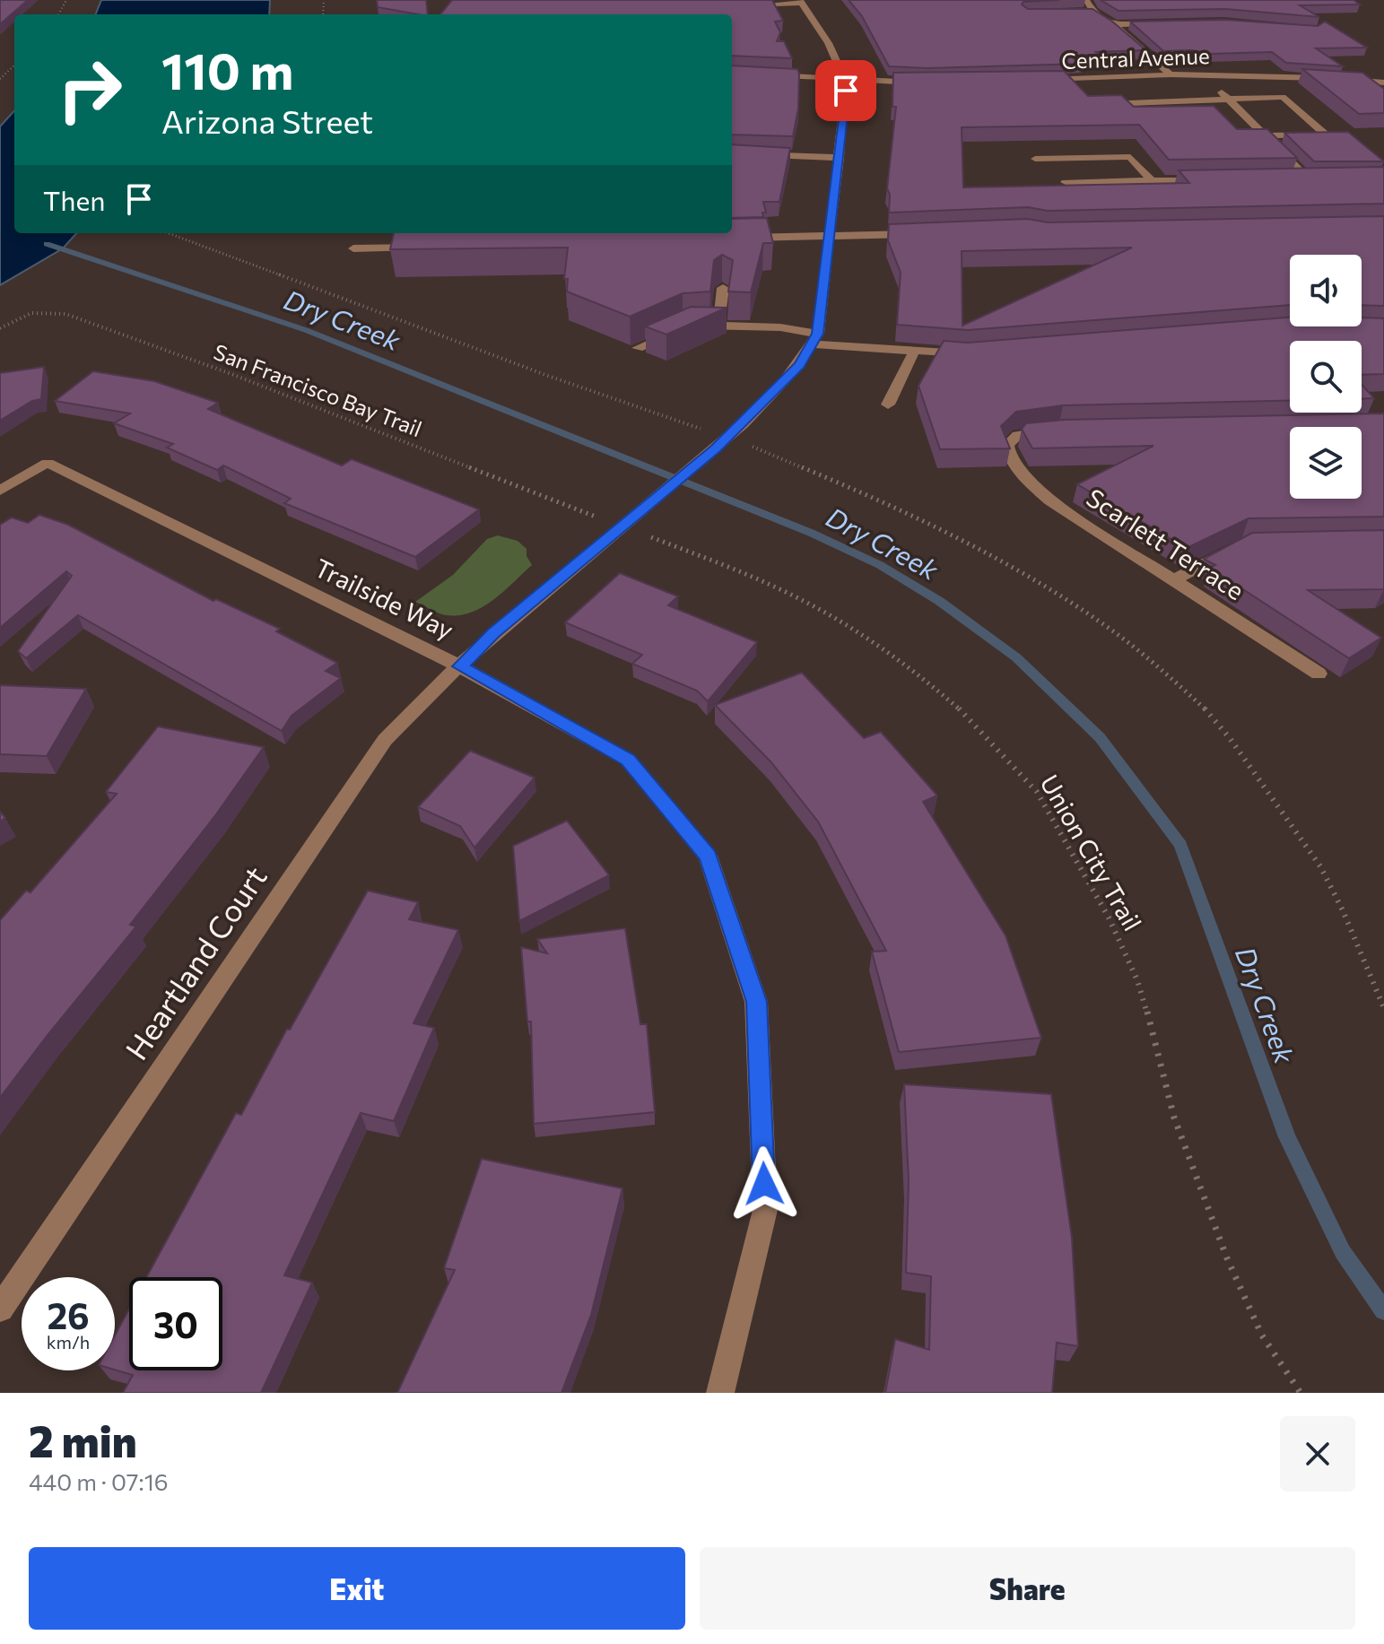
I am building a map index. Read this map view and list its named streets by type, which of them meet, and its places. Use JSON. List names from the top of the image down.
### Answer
{
  "streets": {
    "street": [
      "Central Avenue",
      "Scarlett Terrace",
      "Trailside Way",
      "Heartland Court"
    ],
    "path": ["San Francisco Bay Trail", "Union City Trail"]
  },
  "crossings": [
    ["San Francisco Bay Trail", "Union City Trail"],
    ["San Francisco Bay Trail", "Heartland Court"],
    ["Trailside Way", "Heartland Court"],
    ["Union City Trail", "Heartland Court"]
  ],
  "water": ["Dry Creek"],
  "page": {
    "turn": ["110 m", "Arizona Street"],
    "then": "Then",
    "speed": "26 km/h",
    "limit": "30",
    "heading": ["2 min", "440 m · 07:16"],
    "buttons": ["Exit", "Share"]
  }
}
